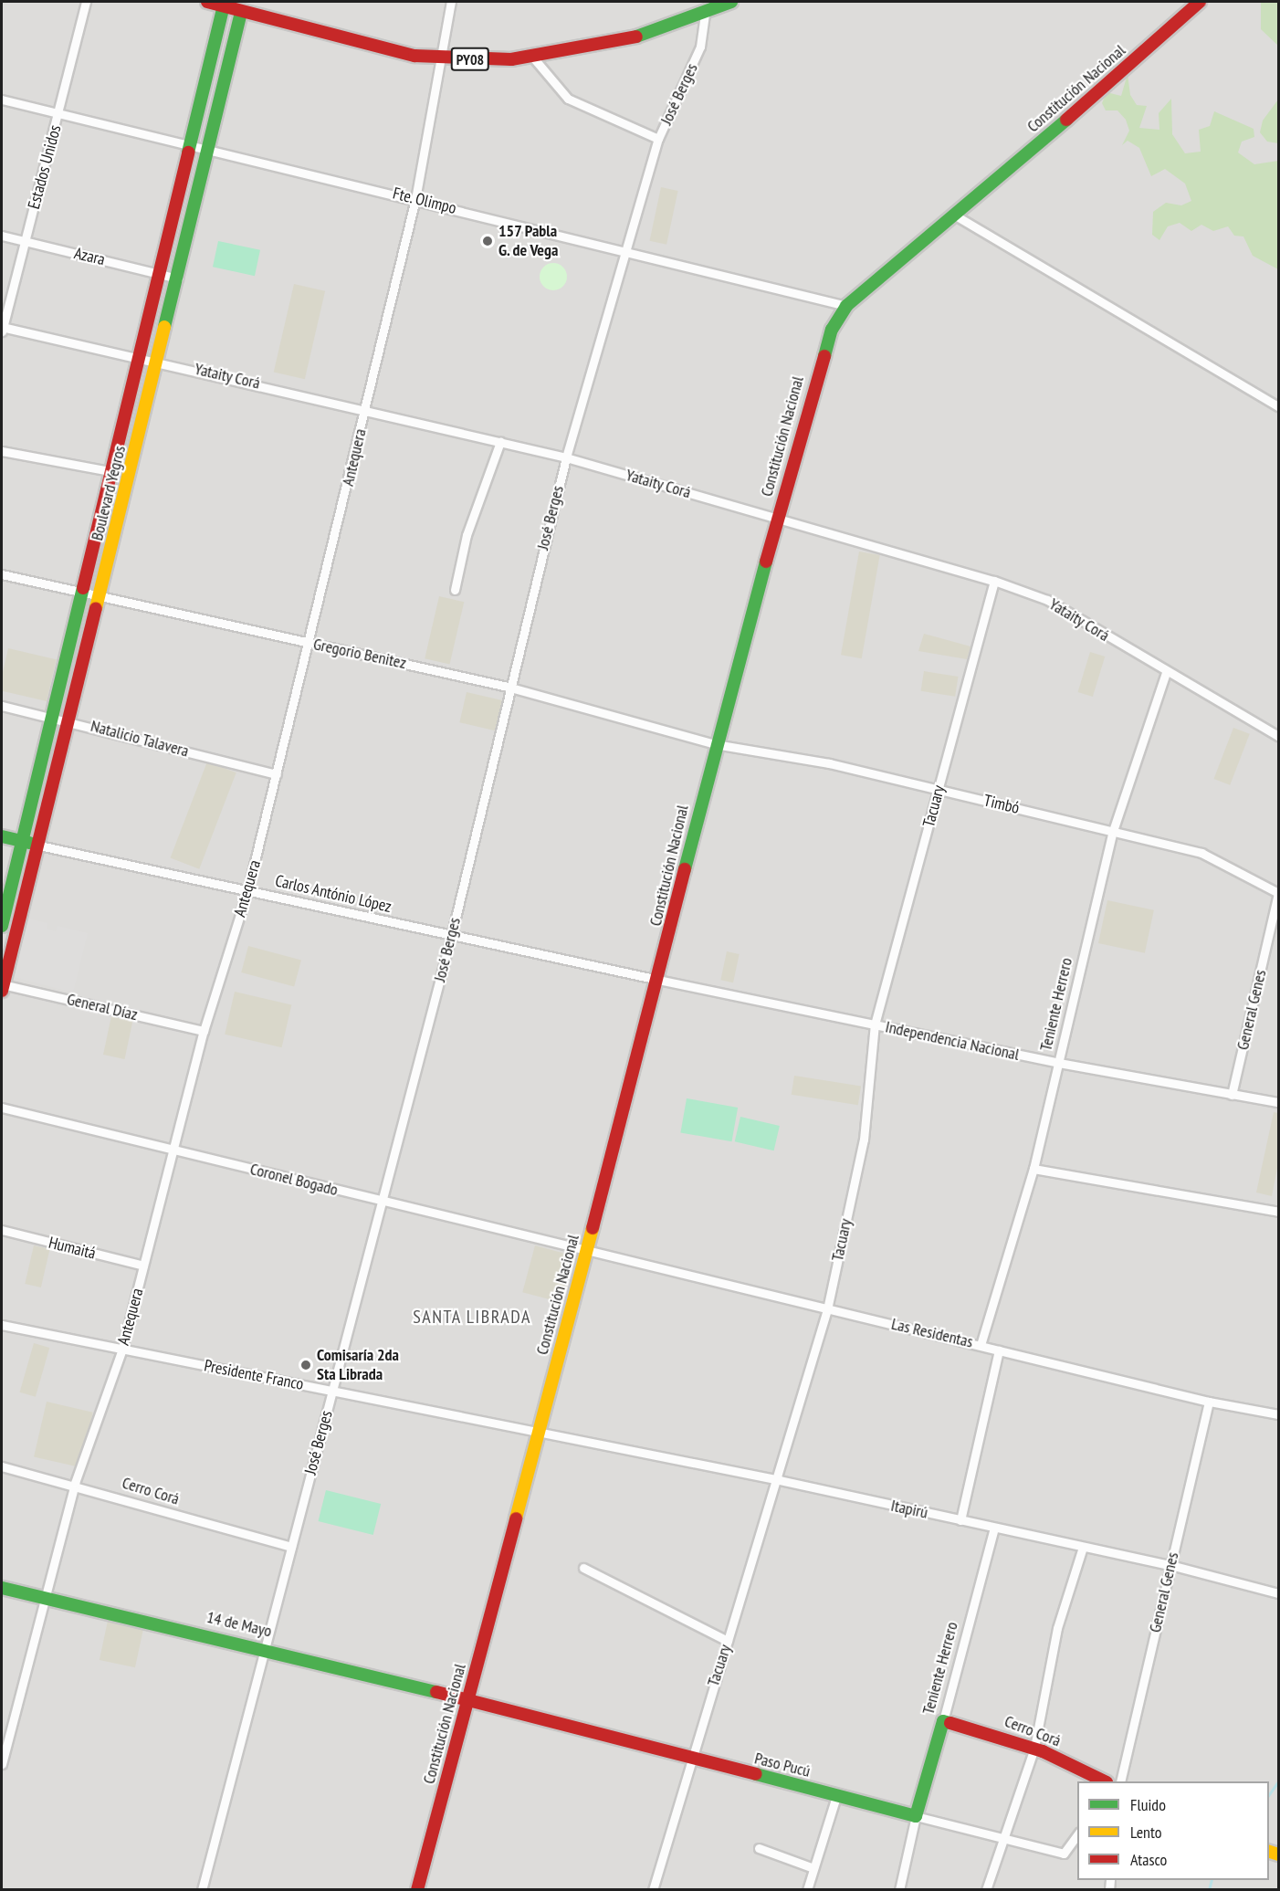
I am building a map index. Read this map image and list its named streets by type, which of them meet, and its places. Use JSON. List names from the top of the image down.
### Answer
{
  "streets": {
    "main road": [
      "PY08",
      "Constitución Nacional",
      "Boulevard Yegros",
      "Carlos António López",
      "Teniente Herrero",
      "Cerro Corá",
      "14 de Mayo",
      "Paso Pucú"
    ],
    "street": [
      "José Berges",
      "Estados Unidos",
      "Fte. Olimpo",
      "Azara",
      "Yataity Corá",
      "Antequera",
      "Gregorio Benitez",
      "Natalicio Talavera",
      "Timbó",
      "Tacuary",
      "General Díaz",
      "General Genes",
      "Independencia Nacional",
      "Coronel Bogado",
      "Humaitá",
      "Las Residentas",
      "Presidente Franco",
      "Itapirú"
    ]
  },
  "crossings": [
    ["PY08", "José Berges"],
    ["PY08", "Antequera"],
    ["PY08", "Boulevard Yegros"],
    ["Constitución Nacional", "Fte. Olimpo"],
    ["Constitución Nacional", "Yataity Corá"],
    ["Constitución Nacional", "Gregorio Benitez"],
    ["Constitución Nacional", "Timbó"],
    ["Constitución Nacional", "Carlos António López"],
    ["Constitución Nacional", "Independencia Nacional"],
    ["Constitución Nacional", "Coronel Bogado"],
    ["Constitución Nacional", "Las Residentas"],
    ["Constitución Nacional", "Presidente Franco"],
    ["Constitución Nacional", "Itapirú"],
    ["Constitución Nacional", "14 de Mayo"],
    ["Constitución Nacional", "Paso Pucú"],
    ["José Berges", "Fte. Olimpo"],
    ["José Berges", "Yataity Corá"],
    ["José Berges", "Gregorio Benitez"],
    ["José Berges", "Carlos António López"],
    ["José Berges", "Coronel Bogado"],
    ["José Berges", "Presidente Franco"],
    ["José Berges", "Cerro Corá"],
    ["José Berges", "14 de Mayo"],
    ["Estados Unidos", "Fte. Olimpo"],
    ["Estados Unidos", "Azara"],
    ["Estados Unidos", "Yataity Corá"],
    ["Fte. Olimpo", "Antequera"],
    ["Fte. Olimpo", "Boulevard Yegros"],
    ["Azara", "Boulevard Yegros"],
    ["Yataity Corá", "Antequera"],
    ["Yataity Corá", "Boulevard Yegros"],
    ["Yataity Corá", "Tacuary"],
    ["Yataity Corá", "Teniente Herrero"],
    ["Antequera", "Gregorio Benitez"],
    ["Antequera", "Natalicio Talavera"],
    ["Antequera", "Carlos António López"],
    ["Antequera", "General Díaz"],
    ["Antequera", "Coronel Bogado"],
    ["Antequera", "Humaitá"],
    ["Antequera", "Presidente Franco"],
    ["Antequera", "Cerro Corá"],
    ["Antequera", "14 de Mayo"],
    ["Boulevard Yegros", "Gregorio Benitez"],
    ["Boulevard Yegros", "Natalicio Talavera"],
    ["Boulevard Yegros", "Carlos António López"],
    ["Boulevard Yegros", "General Díaz"],
    ["Gregorio Benitez", "Timbó"],
    ["Timbó", "Tacuary"],
    ["Timbó", "Teniente Herrero"],
    ["Timbó", "General Genes"],
    ["Tacuary", "Independencia Nacional"],
    ["Tacuary", "Las Residentas"],
    ["Tacuary", "Itapirú"],
    ["Tacuary", "Paso Pucú"],
    ["Carlos António López", "Independencia Nacional"],
    ["Teniente Herrero", "Independencia Nacional"],
    ["Teniente Herrero", "Las Residentas"],
    ["Teniente Herrero", "Cerro Corá"],
    ["Teniente Herrero", "Itapirú"],
    ["Teniente Herrero", "Paso Pucú"],
    ["General Genes", "Independencia Nacional"],
    ["General Genes", "Las Residentas"],
    ["General Genes", "Itapirú"],
    ["Coronel Bogado", "Las Residentas"],
    ["Presidente Franco", "Itapirú"],
    ["14 de Mayo", "Paso Pucú"]
  ],
  "districts": ["SANTA LIBRADA"],
  "places": ["157 Pabla G. de Vega", "Comisaría 2da Sta Librada"],
  "legend": ["Fluido", "Lento", "Atasco"]
}
